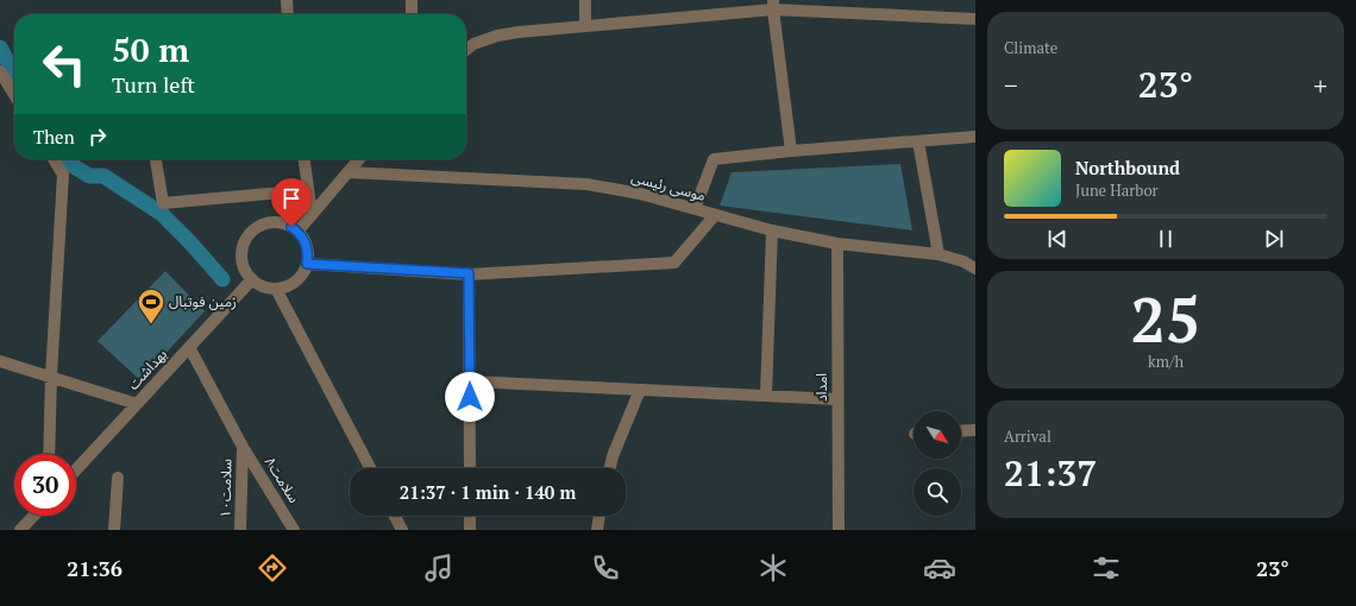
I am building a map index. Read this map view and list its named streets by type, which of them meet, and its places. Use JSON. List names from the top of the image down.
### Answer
{
  "streets": {
    "street": [
      "موسی رئیسی",
      "بهداشت",
      "امداد",
      "سلامت۸",
      "سلامت۱۰"
    ]
  },
  "crossings": [
    ["موسی رئیسی", "امداد"],
    ["بهداشت", "سلامت۸"],
    ["سلامت۸", "سلامت۱۰"]
  ],
  "places": {
    "sports": ["زمین فوتبال"]
  },
  "north": "bottom right",
  "page": {
    "tile": [
      "Climate",
      ["25", "km/h"],
      ["Arrival", "21:37"]
    ],
    "turn": ["50 m", "Turn left"],
    "heat": ["−", "23°", "+"],
    "then": "Then",
    "song": ["Northbound", "June Harbor"],
    "limit": "30",
    "trip": "21:37 · 1 min · 140 m",
    "tabs": ["21:36", "23°"]
  }
}
